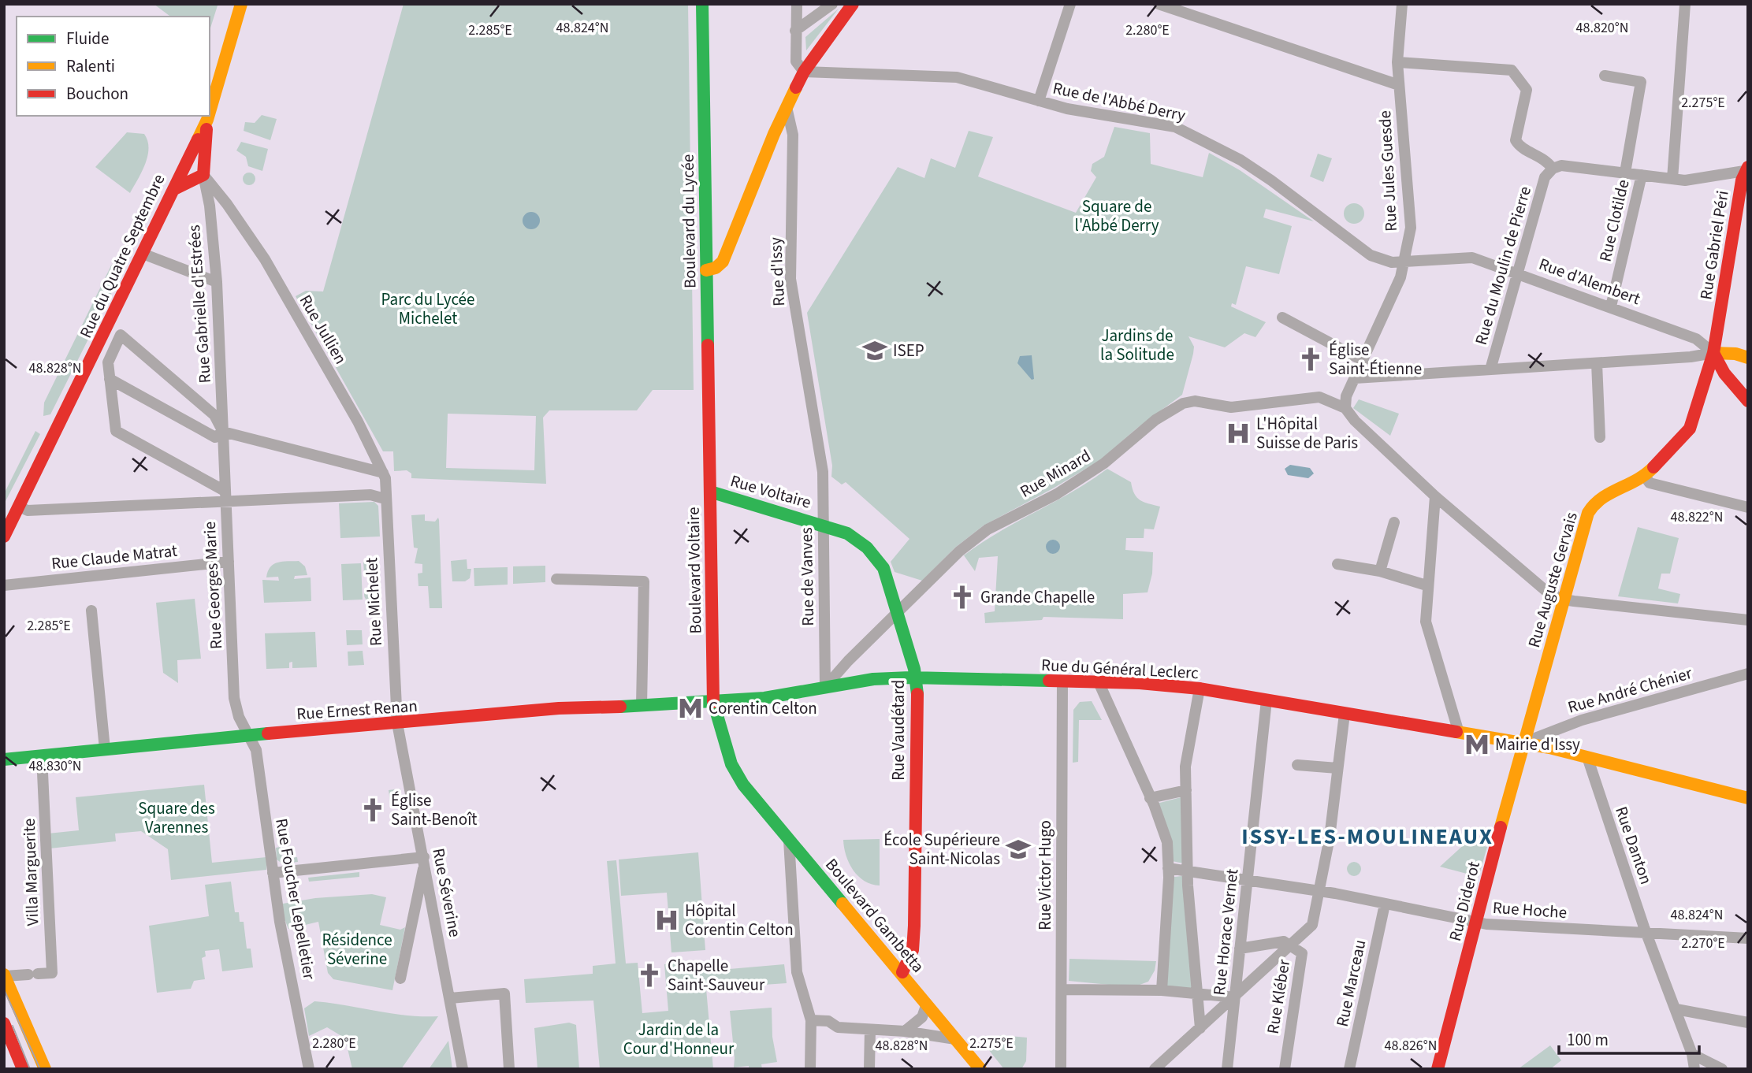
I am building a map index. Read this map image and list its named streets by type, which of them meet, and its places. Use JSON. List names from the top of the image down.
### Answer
{
  "streets": {
    "main road": [
      "Boulevard du Lycée",
      "Rue Gabriel Péri",
      "Rue du Quatre Septembre",
      "Rue Voltaire",
      "Boulevard Voltaire",
      "Rue Auguste Gervais",
      "Rue du Général Leclerc",
      "Rue Ernest Renan",
      "Rue Vaudétard",
      "Rue Diderot",
      "Boulevard Gambetta"
    ],
    "street": [
      "Rue de l'Abbé Derry",
      "Rue Jules Guesde",
      "Rue Clotilde",
      "Rue du Moulin de Pierre",
      "Rue d'Issy",
      "Rue d'Alembert",
      "Rue Gabrielle d'Estrées",
      "Rue Jullien",
      "Rue Minard",
      "Rue Claude Matrat",
      "Rue de Vanves",
      "Rue Georges Marie",
      "Rue Michelet",
      "Rue André Chénier",
      "Rue Danton",
      "Villa Marguerite",
      "Rue Victor Hugo",
      "Rue Séverine",
      "Rue Foucher Lepelletier",
      "Rue Hoche",
      "Rue Horace Vernet",
      "Rue Marceau",
      "Rue Kléber"
    ]
  },
  "crossings": [
    ["Rue de l'Abbé Derry", "Rue Jules Guesde"],
    ["Rue de l'Abbé Derry", "Rue d'Alembert"],
    ["Rue Jules Guesde", "Rue d'Alembert"],
    ["Rue Jules Guesde", "Rue Minard"],
    ["Rue Clotilde", "Rue d'Alembert"],
    ["Boulevard du Lycée", "Boulevard Voltaire"],
    ["Rue Gabriel Péri", "Rue d'Alembert"],
    ["Rue Gabriel Péri", "Rue Auguste Gervais"],
    ["Rue du Moulin de Pierre", "Rue d'Alembert"],
    ["Rue d'Issy", "Rue de Vanves"],
    ["Rue d'Alembert", "Rue Auguste Gervais"],
    ["Rue Gabrielle d'Estrées", "Rue Jullien"],
    ["Rue Gabrielle d'Estrées", "Rue Georges Marie"],
    ["Rue Jullien", "Rue Michelet"],
    ["Rue Minard", "Rue de Vanves"],
    ["Rue Minard", "Rue du Général Leclerc"],
    ["Rue Minard", "Rue Vaudétard"],
    ["Rue Voltaire", "Boulevard Voltaire"],
    ["Rue Voltaire", "Rue de Vanves"],
    ["Rue Voltaire", "Rue Vaudétard"],
    ["Rue Claude Matrat", "Rue Georges Marie"],
    ["Boulevard Voltaire", "Rue du Général Leclerc"],
    ["Boulevard Voltaire", "Rue Ernest Renan"],
    ["Boulevard Voltaire", "Boulevard Gambetta"],
    ["Rue de Vanves", "Rue du Général Leclerc"],
    ["Rue de Vanves", "Rue Vaudétard"],
    ["Rue Auguste Gervais", "Rue du Général Leclerc"],
    ["Rue Auguste Gervais", "Rue André Chénier"],
    ["Rue Auguste Gervais", "Rue Diderot"],
    ["Rue Georges Marie", "Rue Ernest Renan"],
    ["Rue Georges Marie", "Rue Foucher Lepelletier"],
    ["Rue Michelet", "Rue Ernest Renan"],
    ["Rue Michelet", "Rue Séverine"],
    ["Rue du Général Leclerc", "Rue André Chénier"],
    ["Rue du Général Leclerc", "Rue Ernest Renan"],
    ["Rue du Général Leclerc", "Rue Vaudétard"],
    ["Rue du Général Leclerc", "Rue Danton"],
    ["Rue du Général Leclerc", "Rue Victor Hugo"],
    ["Rue du Général Leclerc", "Rue Diderot"],
    ["Rue du Général Leclerc", "Rue Horace Vernet"],
    ["Rue du Général Leclerc", "Rue Kléber"],
    ["Rue André Chénier", "Rue Diderot"],
    ["Rue Ernest Renan", "Villa Marguerite"],
    ["Rue Ernest Renan", "Rue Séverine"],
    ["Rue Ernest Renan", "Rue Foucher Lepelletier"],
    ["Rue Vaudétard", "Boulevard Gambetta"],
    ["Rue Danton", "Rue Hoche"],
    ["Rue Diderot", "Rue Hoche"],
    ["Rue Hoche", "Rue Horace Vernet"],
    ["Rue Hoche", "Rue Marceau"],
    ["Rue Hoche", "Rue Kléber"]
  ],
  "districts": ["ISSY-LES-MOULINEAUX"],
  "parks": [
    "Square de l'Abbé Derry",
    "Parc du Lycée Michelet",
    "Jardins de la Solitude",
    "Square des Varennes",
    "Résidence Séverine",
    "Jardin de la Cour d'Honneur"
  ],
  "places": {
    "school or university": ["ISEP", "École Supérieure Saint-Nicolas"],
    "church": [
      "Église Saint-Étienne",
      "Grande Chapelle",
      "Église Saint-Benoît",
      "Chapelle Saint-Sauveur"
    ],
    "hospital": ["L'Hôpital Suisse de Paris", "Hôpital Corentin Celton"],
    "metro station": ["Corentin Celton", "Mairie d'Issy"]
  },
  "legend": ["Fluide", "Ralenti", "Bouchon"],
  "scale_bar": "100 m",
  "coordinates": [
    "48.824°N",
    "48.820°N",
    "2.285°E",
    "2.280°E",
    "2.275°E",
    "48.828°N",
    "48.822°N",
    "48.830°N",
    "2.270°E",
    "48.826°N"
  ]
}
